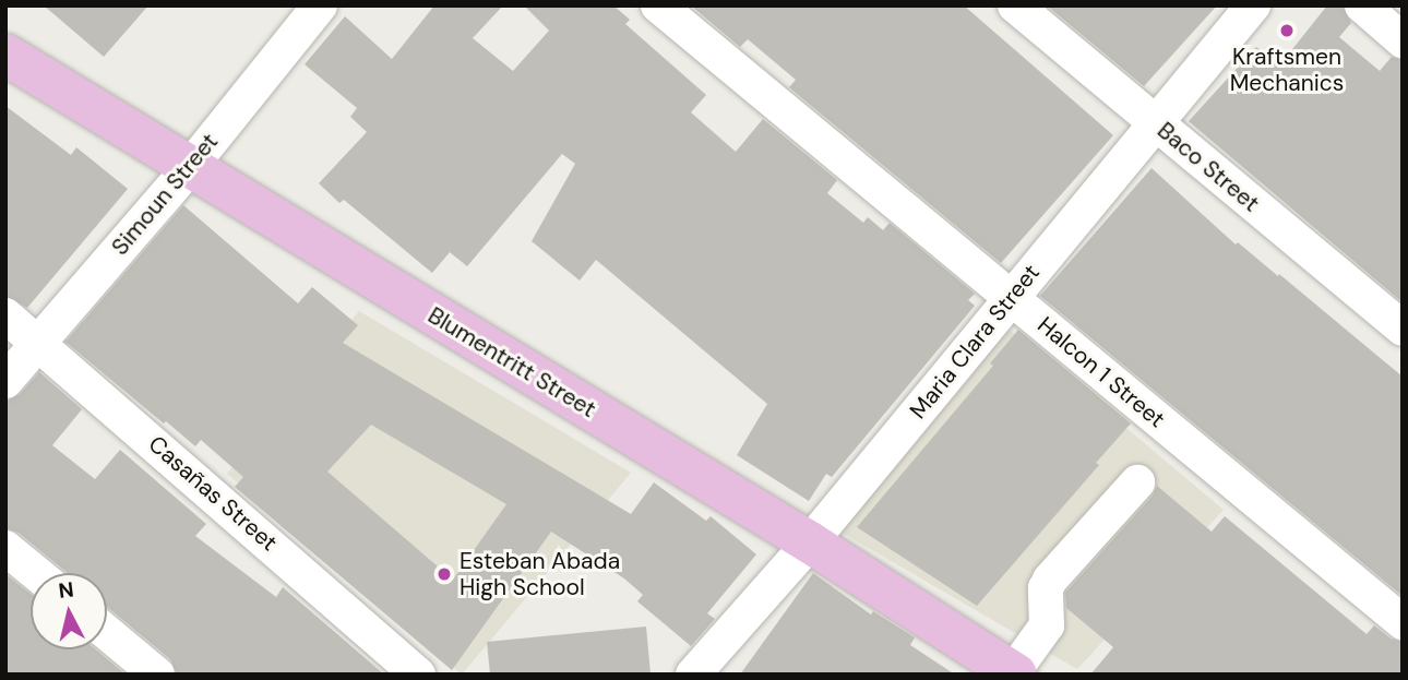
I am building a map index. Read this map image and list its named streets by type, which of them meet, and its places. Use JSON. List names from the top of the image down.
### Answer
{
  "streets": {
    "main road": ["Blumentritt Street"],
    "street": [
      "Baco Street",
      "Simoun Street",
      "Maria Clara Street",
      "Halcon 1 Street",
      "Casañas Street"
    ]
  },
  "crossings": [
    ["Baco Street", "Maria Clara Street"],
    ["Simoun Street", "Blumentritt Street"],
    ["Simoun Street", "Casañas Street"],
    ["Maria Clara Street", "Blumentritt Street"],
    ["Maria Clara Street", "Halcon 1 Street"]
  ],
  "places": ["Kraftsmen Mechanics", "Esteban Abada High School"],
  "north": "top"
}
